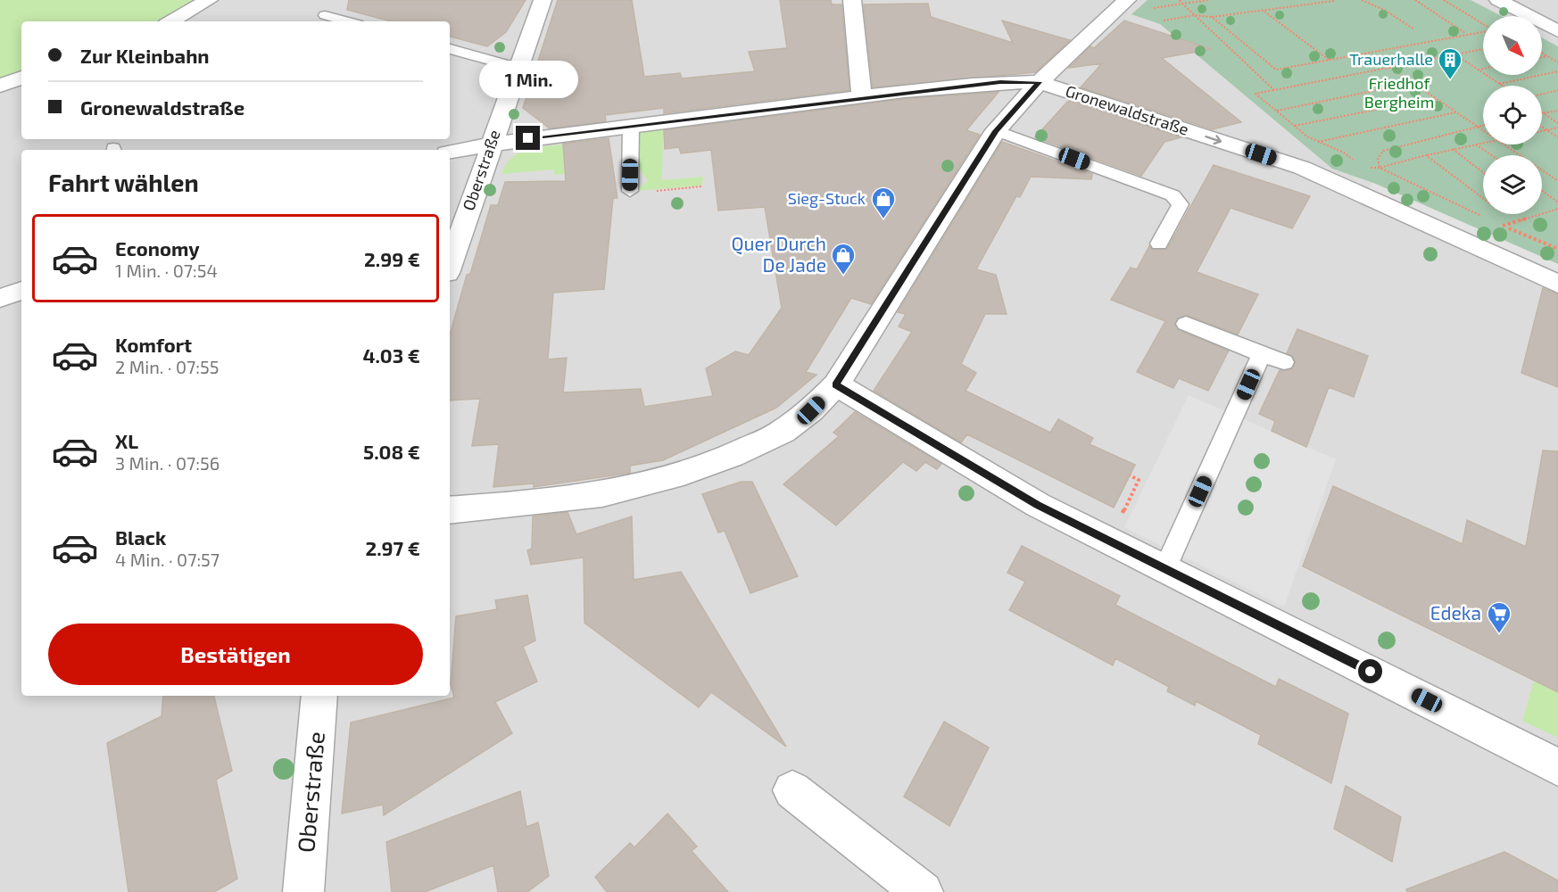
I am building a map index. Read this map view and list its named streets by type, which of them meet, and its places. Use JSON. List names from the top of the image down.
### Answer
{
  "streets": {
    "street": ["Gronewaldstraße", "Oberstraße"]
  },
  "crossings": [
    ["Gronewaldstraße", "Oberstraße"]
  ],
  "one_way": ["Gronewaldstraße"],
  "parks": ["Friedhof Bergheim"],
  "places": {
    "building": ["Trauerhalle"],
    "shop": ["Sieg-Stuck", "Quer Durch De Jade"],
    "supermarket": ["Edeka"]
  },
  "north": "bottom right",
  "page": {
    "banner": ["Zur Kleinbahn", "Gronewaldstraße"],
    "bubble": "1 Min.",
    "heading": "Fahrt wählen",
    "list": [
      {
        "name": "Economy",
        "note": "1 Min. · 07:54",
        "value": "2.99 €"
      },
      {
        "name": "Komfort",
        "note": "2 Min. · 07:55",
        "value": "4.03 €"
      },
      {
        "name": "XL",
        "note": "3 Min. · 07:56",
        "value": "5.08 €"
      },
      {
        "name": "Black",
        "note": "4 Min. · 07:57",
        "value": "2.97 €"
      }
    ],
    "buttons": "Bestätigen"
  }
}
